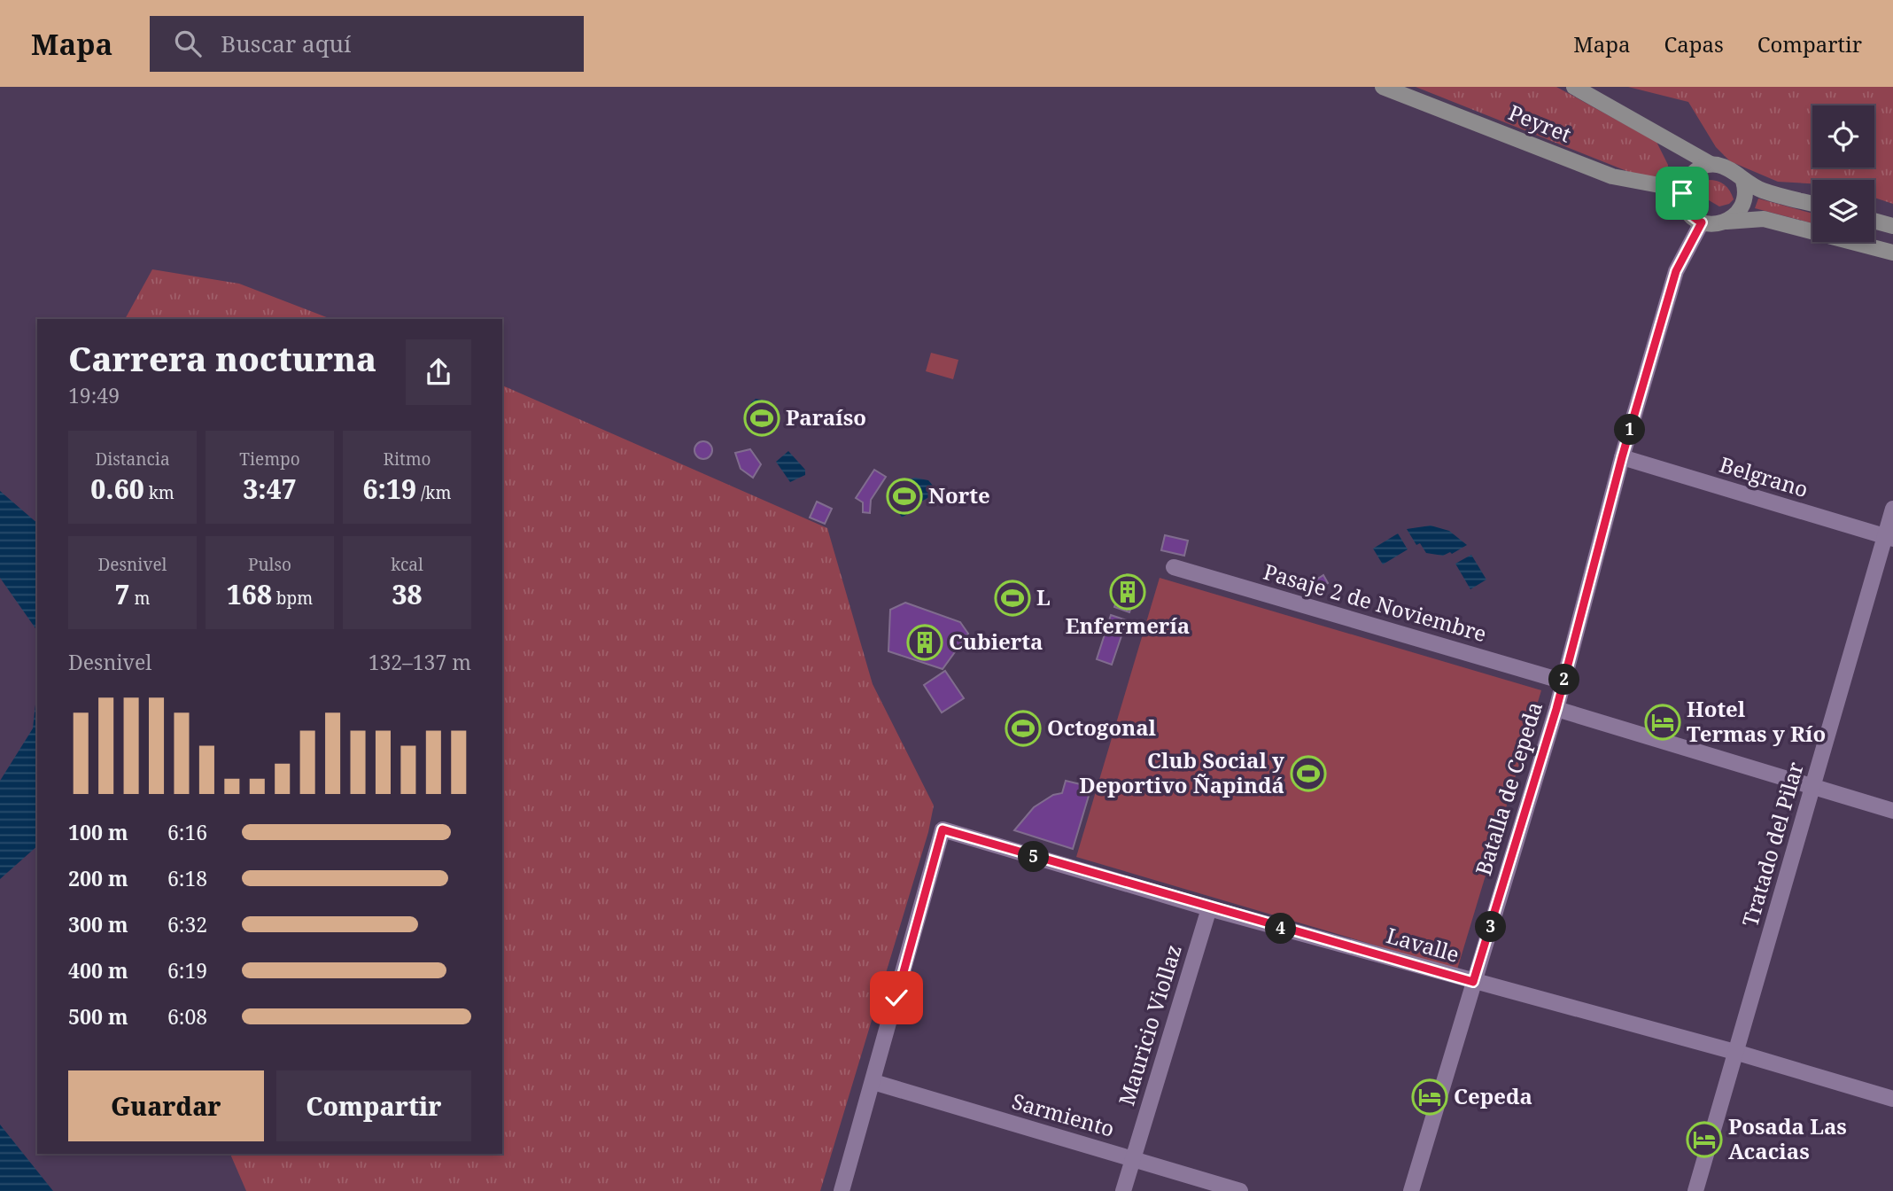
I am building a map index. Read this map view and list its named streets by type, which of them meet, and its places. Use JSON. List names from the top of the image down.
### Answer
{
  "streets": {
    "street": [
      "Peyret",
      "Belgrano",
      "Pasaje 2 de Noviembre",
      "Batalla de Cepeda",
      "Tratado del Pilar",
      "Lavalle",
      "Mauricio Viollaz",
      "Sarmiento"
    ]
  },
  "crossings": [
    ["Peyret", "Batalla de Cepeda"],
    ["Belgrano", "Batalla de Cepeda"],
    ["Belgrano", "Tratado del Pilar"],
    ["Pasaje 2 de Noviembre", "Batalla de Cepeda"],
    ["Batalla de Cepeda", "Lavalle"],
    ["Tratado del Pilar", "Lavalle"],
    ["Lavalle", "Mauricio Viollaz"],
    ["Lavalle", "Sarmiento"],
    ["Mauricio Viollaz", "Sarmiento"]
  ],
  "places": {
    "sports": [
      "Paraíso",
      "Norte",
      "L",
      "Octogonal",
      "Club Social y Deportivo Ñapindá"
    ],
    "building": ["Enfermería", "Cubierta"],
    "hotel": ["Hotel Termas y Río", "Cepeda", "Posada Las Acacias"]
  },
  "page": {
    "header": "Mapa",
    "search": "Buscar aquí",
    "nav": ["Mapa", "Capas", "Compartir"],
    "heading": ["Carrera nocturna", "19:49"],
    "pins": [
      "1",
      "2",
      "5",
      "3",
      "4"
    ],
    "stats": [
      ["Distancia", "0.60 km"],
      ["Tiempo", "3:47"],
      ["Ritmo", "6:19 /km"],
      ["Desnivel", "7 m"],
      ["Pulso", "168 bpm"],
      ["kcal", "38"]
    ],
    "chart": ["Desnivel", "132–137 m"],
    "list": [
      {
        "name": "100 m",
        "note": "6:16"
      },
      {
        "name": "200 m",
        "note": "6:18"
      },
      {
        "name": "300 m",
        "note": "6:32"
      },
      {
        "name": "400 m",
        "note": "6:19"
      },
      {
        "name": "500 m",
        "note": "6:08"
      }
    ],
    "buttons": ["Guardar", "Compartir"]
  }
}
